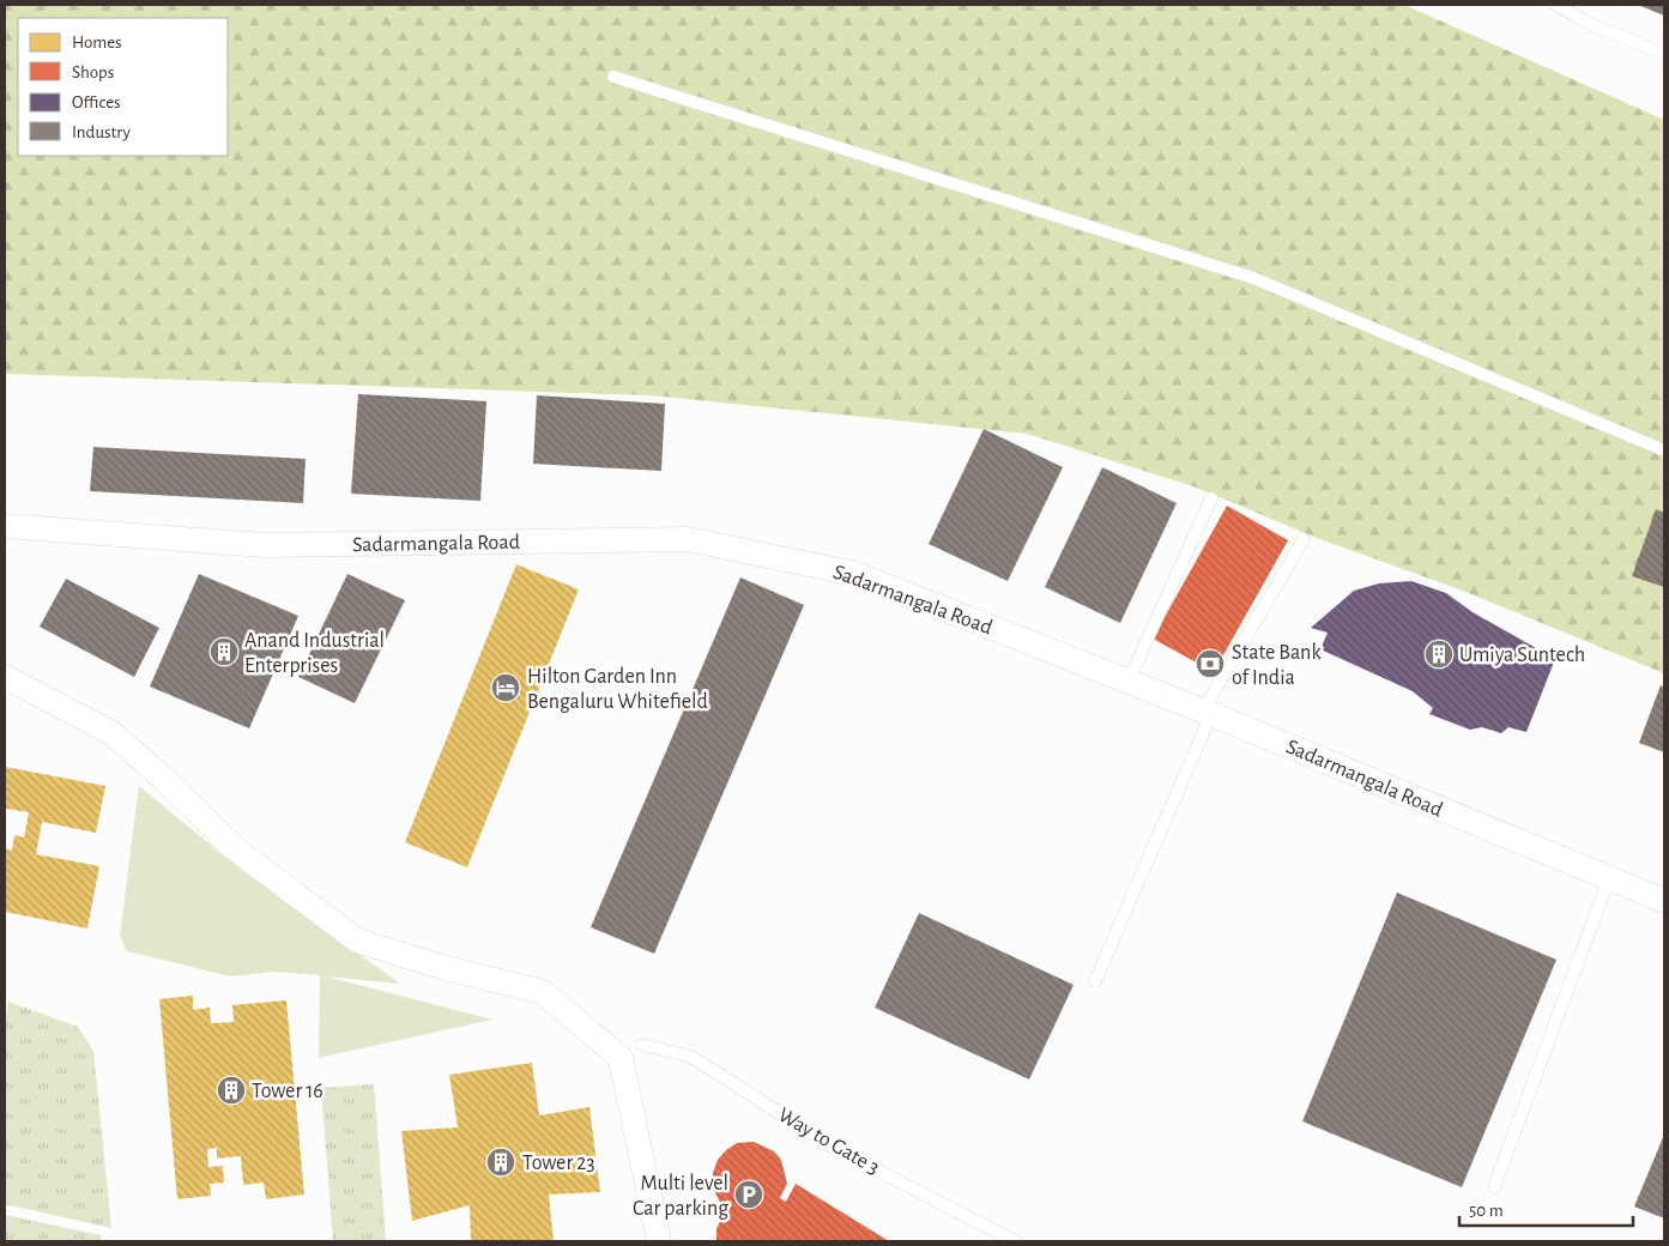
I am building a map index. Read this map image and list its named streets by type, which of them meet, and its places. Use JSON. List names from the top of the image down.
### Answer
{
  "streets": {
    "street": ["Sadarmangala Road"],
    "lane": ["Way to Gate 3"]
  },
  "places": {
    "building": [
      "Anand Industrial Enterprises",
      "Umiya Suntech",
      "Tower 16",
      "Tower 23"
    ],
    "bank": ["State Bank of India"],
    "hotel": ["Hilton Garden Inn Bengaluru Whitefield"],
    "parking": ["Multi level Car parking"]
  },
  "legend": [
    "Homes",
    "Shops",
    "Offices",
    "Industry"
  ],
  "scale_bar": "50 m"
}
